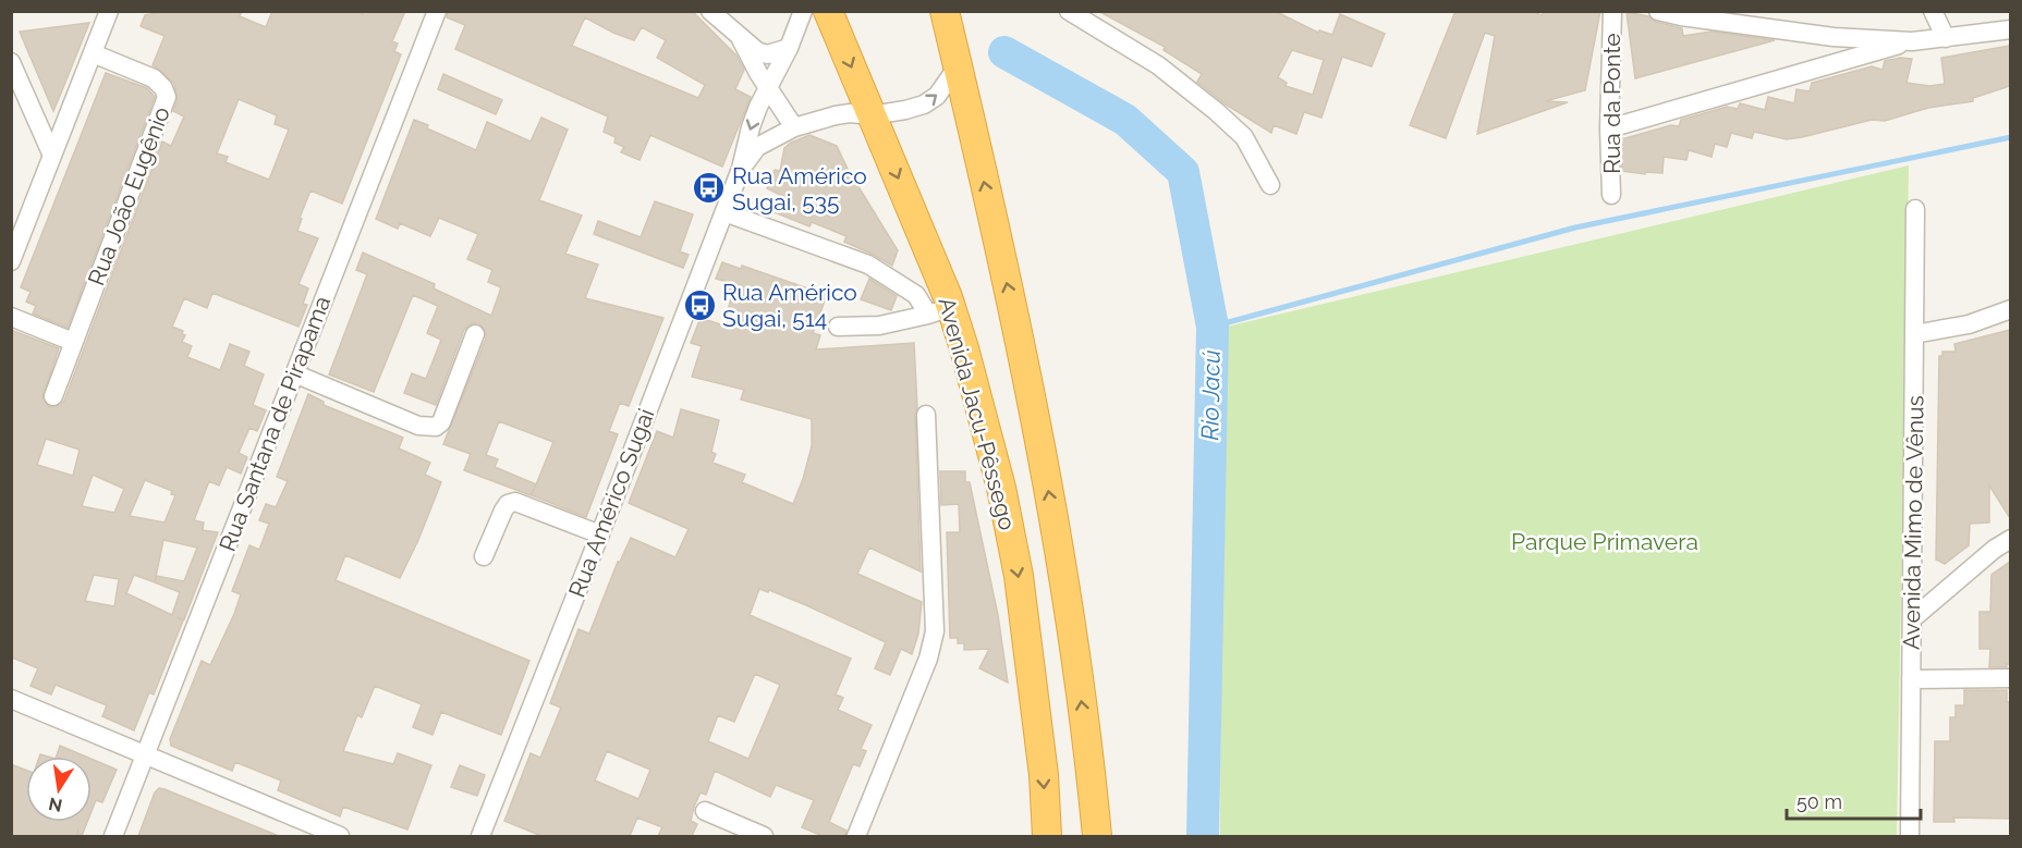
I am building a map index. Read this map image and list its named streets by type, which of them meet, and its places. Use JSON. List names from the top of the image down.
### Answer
{
  "streets": {
    "highway": ["Avenida Jacu-Pêssego"],
    "street": [
      "Rua da Ponte",
      "Rua João Eugênio",
      "Rua Santana de Pirapama",
      "Rua Américo Sugai",
      "Avenida Mimo de Vênus"
    ]
  },
  "crossings": [
    ["Avenida Jacu-Pêssego", "Rua Américo Sugai"]
  ],
  "water": ["Rio Jacú"],
  "parks": ["Parque Primavera"],
  "places": {
    "bus stop": ["Rua Américo Sugai, 535", "Rua Américo Sugai, 514"]
  },
  "scale_bar": "50 m",
  "north": "bottom"
}
